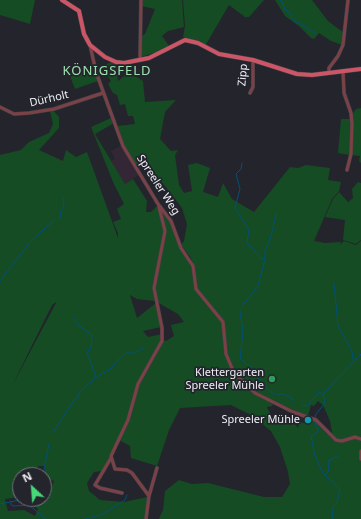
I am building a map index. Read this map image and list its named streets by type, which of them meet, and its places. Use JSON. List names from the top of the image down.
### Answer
{
  "streets": {
    "street": ["Zipp", "Dürholt", "Spreeler Weg"]
  },
  "crossings": [
    ["Dürholt", "Spreeler Weg"]
  ],
  "districts": ["KÖNIGSFELD"],
  "places": ["Klettergarten Spreeler Mühle", "Spreeler Mühle"],
  "north": "top left"
}
